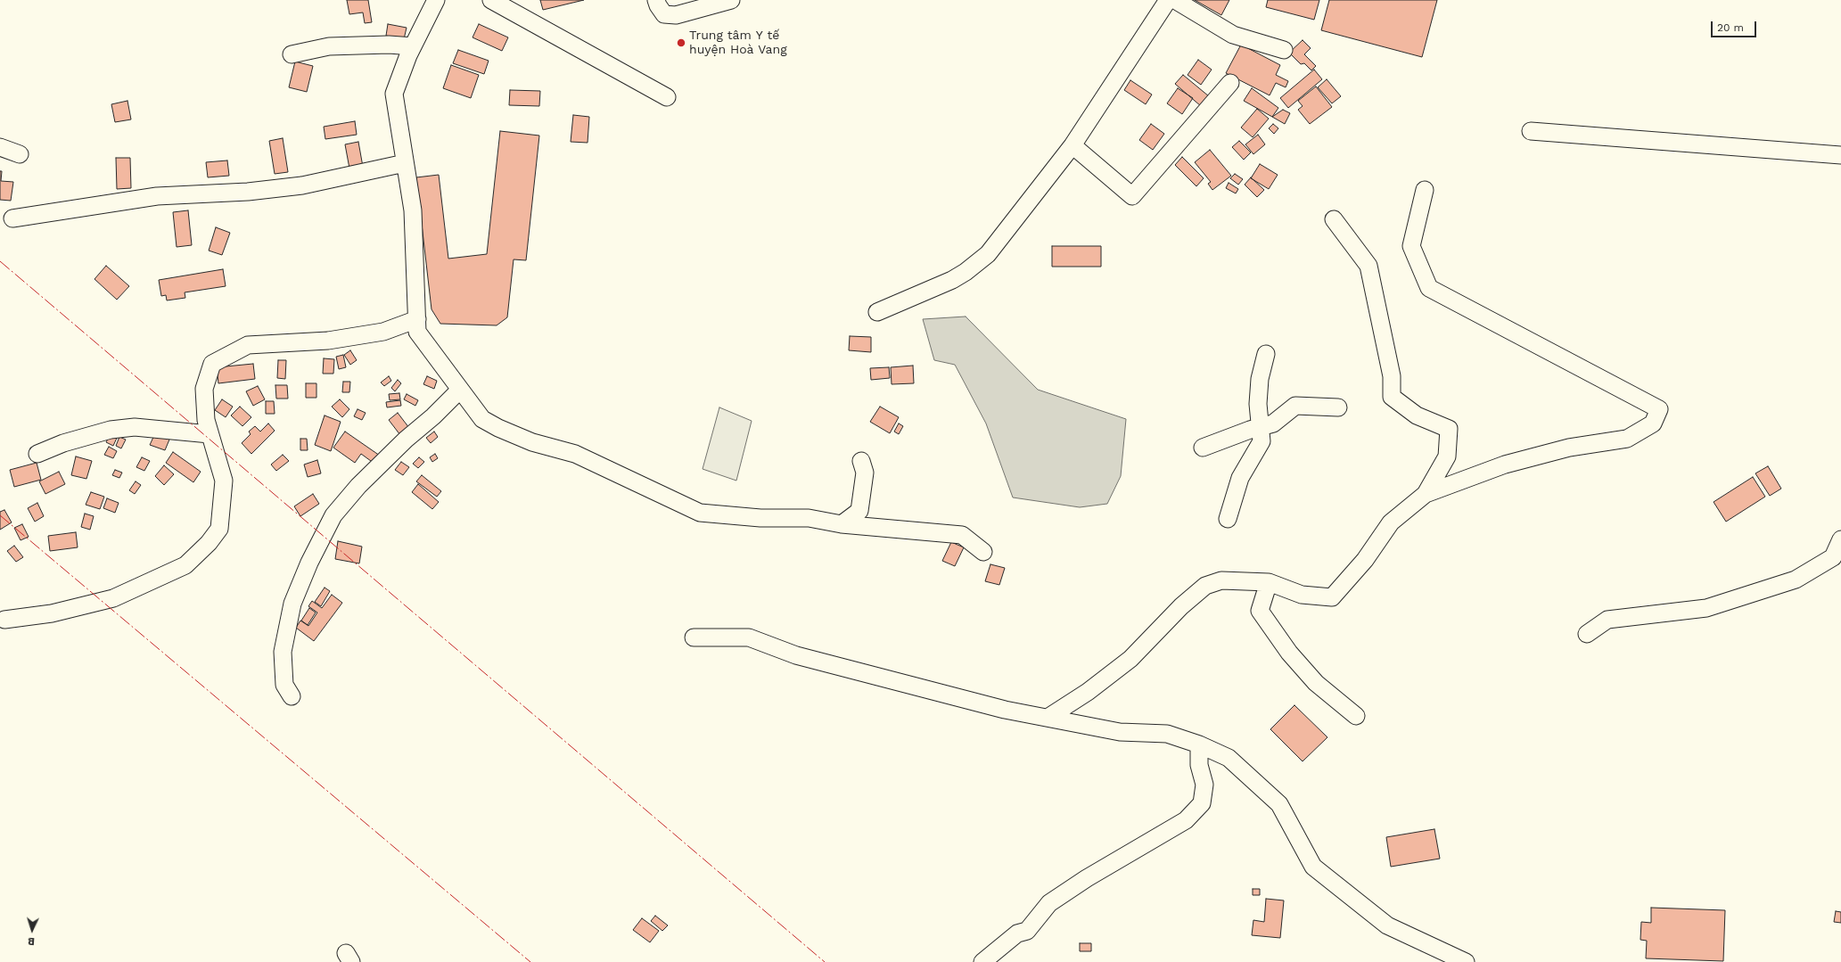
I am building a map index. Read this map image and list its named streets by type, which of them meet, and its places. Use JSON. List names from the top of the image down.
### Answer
{
  "places": ["Trung tâm Y tế huyện Hoà Vang"],
  "scale_bar": "20 m",
  "north": "bottom"
}
